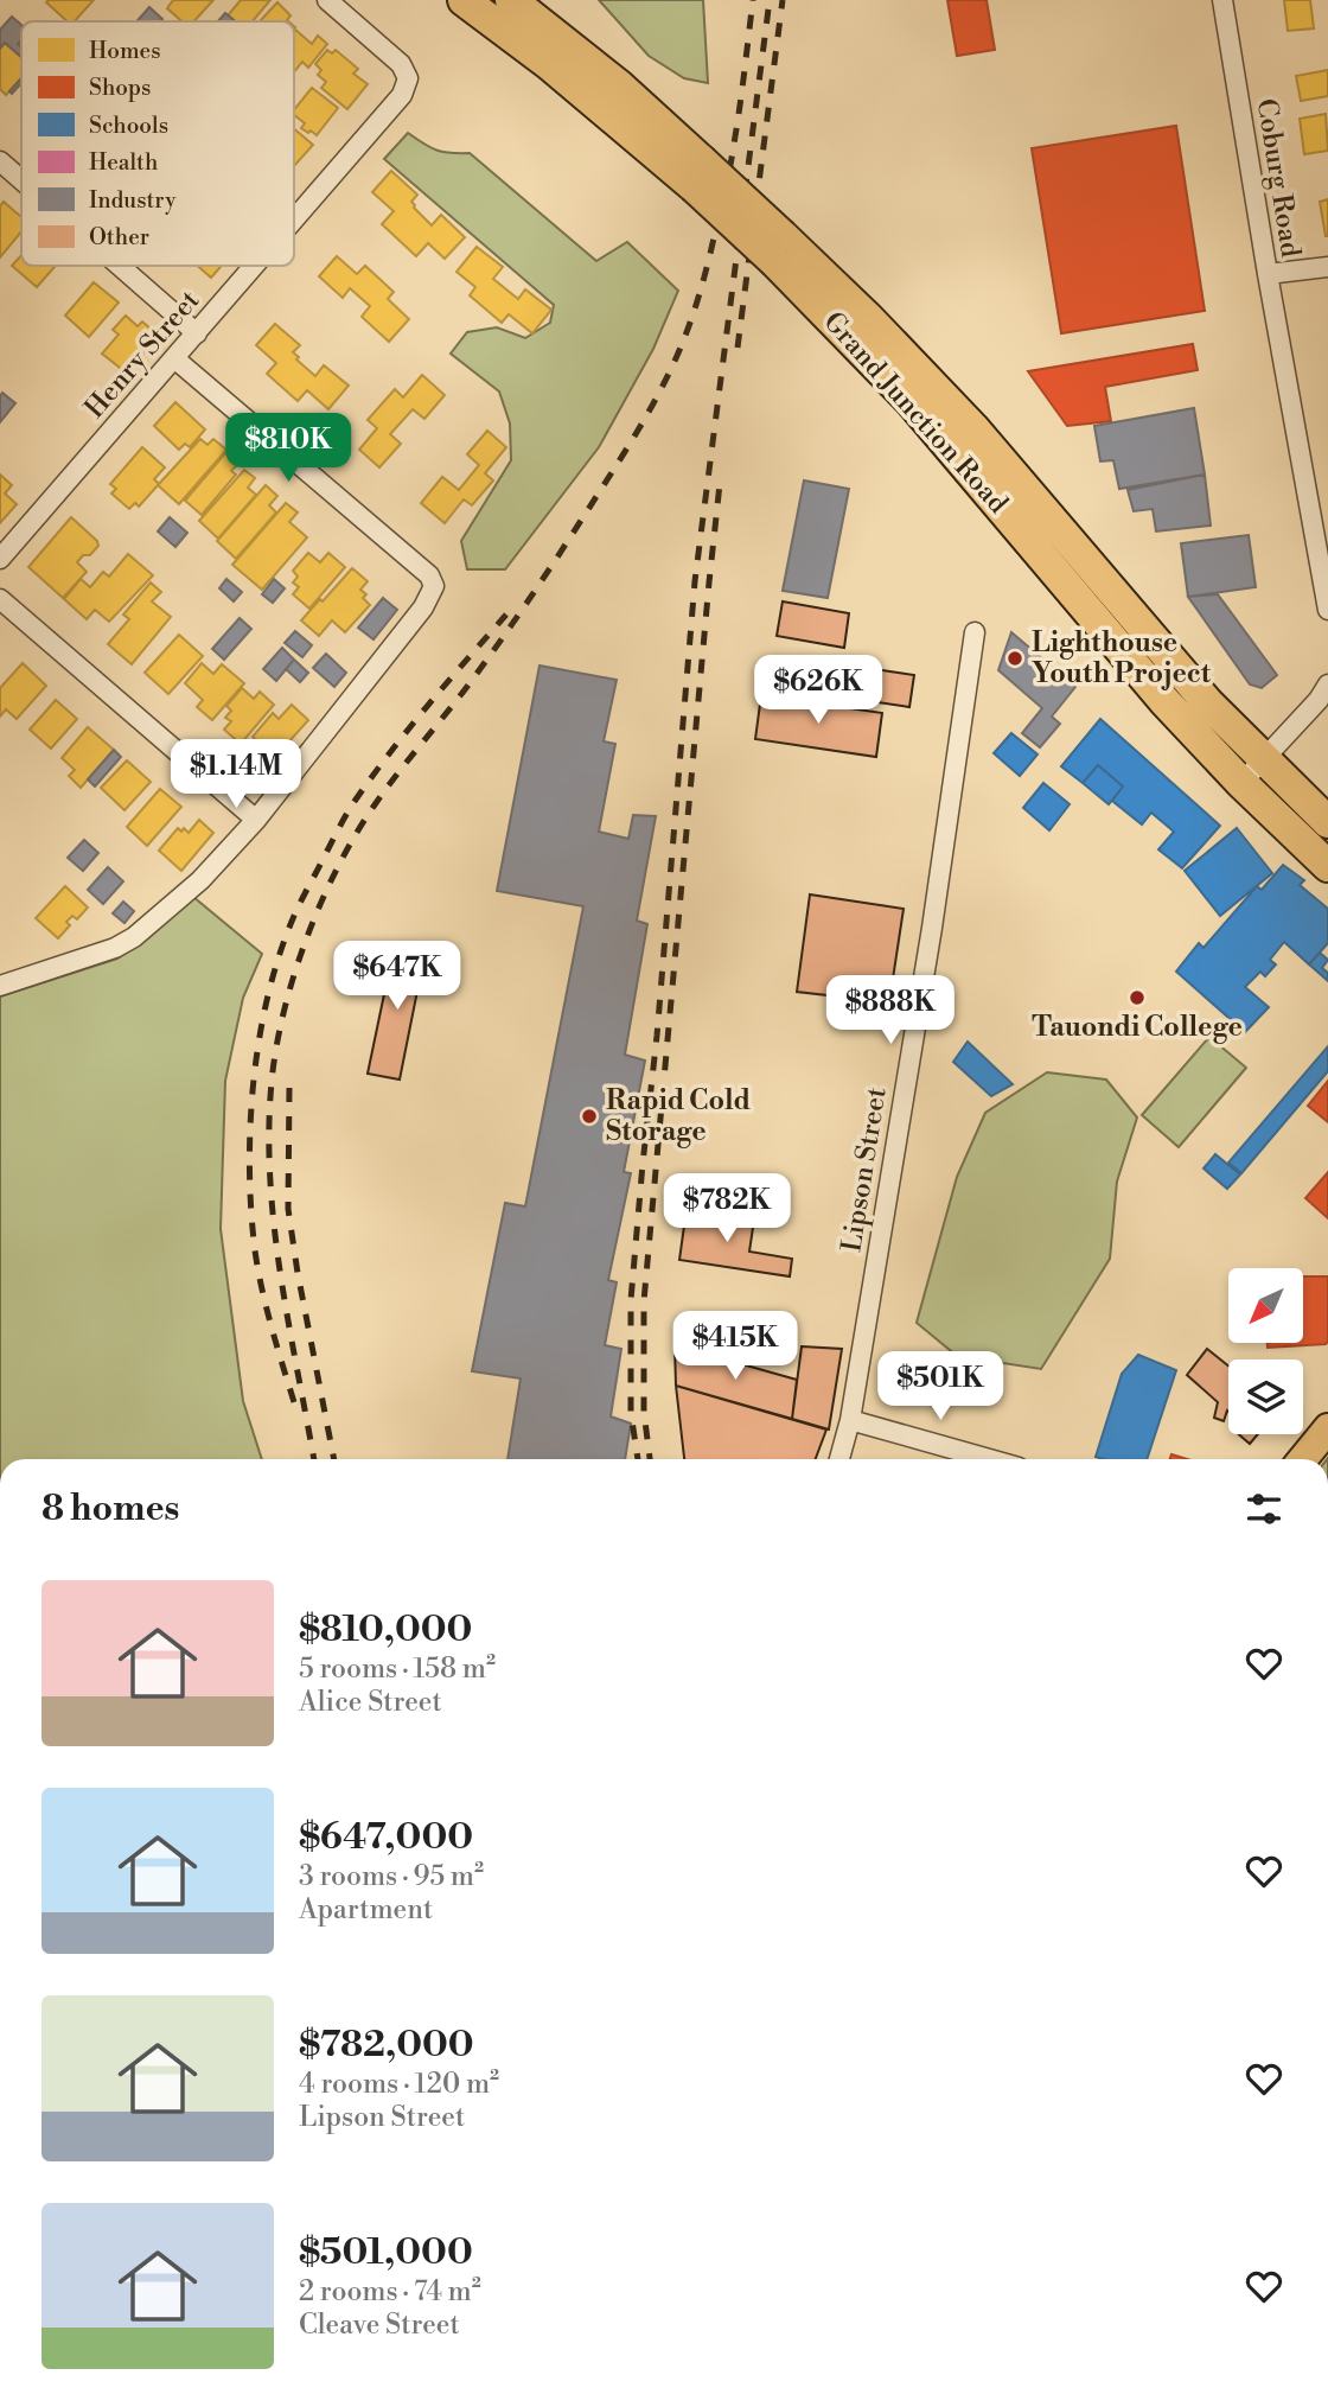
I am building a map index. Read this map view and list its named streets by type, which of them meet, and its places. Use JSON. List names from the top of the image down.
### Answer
{
  "streets": {
    "highway": ["Grand Junction Road"],
    "street": ["Coburg Road", "Henry Street", "Lipson Street"]
  },
  "places": ["Lighthouse Youth Project", "Tauondi College", "Rapid Cold Storage"],
  "legend": [
    "Homes",
    "Shops",
    "Schools",
    "Health",
    "Industry",
    "Other"
  ],
  "north": "bottom left",
  "page": {
    "price": [
      "$810K",
      "$626K",
      "$1.14M",
      "$647K",
      "$888K",
      "$782K",
      "$415K",
      "$501K"
    ],
    "heading": "8 homes",
    "list": [
      {
        "name": "$810,000",
        "note": "5 rooms · 158 m² · Alice Street"
      },
      {
        "name": "$647,000",
        "note": "3 rooms · 95 m² · Apartment"
      },
      {
        "name": "$782,000",
        "note": "4 rooms · 120 m² · Lipson Street"
      },
      {
        "name": "$501,000",
        "note": "2 rooms · 74 m² · Cleave Street"
      }
    ]
  }
}
